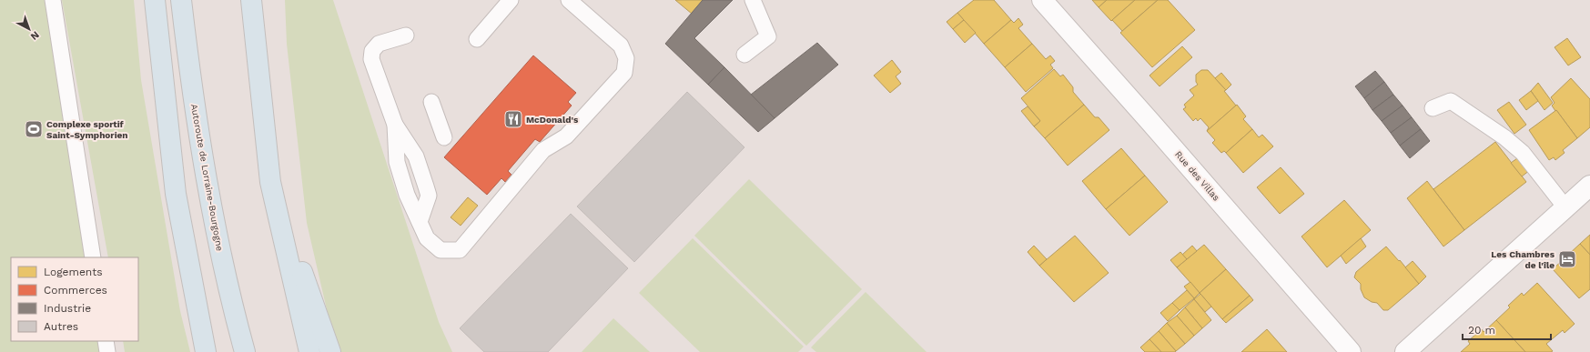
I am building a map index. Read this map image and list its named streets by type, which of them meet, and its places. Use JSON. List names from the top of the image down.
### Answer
{
  "streets": {
    "highway": ["Autoroute de Lorraine-Bourgogne"],
    "street": ["Rue des Villas"]
  },
  "places": {
    "restaurant": ["McDonald's"],
    "sports": ["Complexe sportif Saint-Symphorien"],
    "hotel": ["Les Chambres de l'île"]
  },
  "legend": [
    "Logements",
    "Commerces",
    "Industrie",
    "Autres"
  ],
  "scale_bar": "20 m",
  "north": "bottom right"
}
